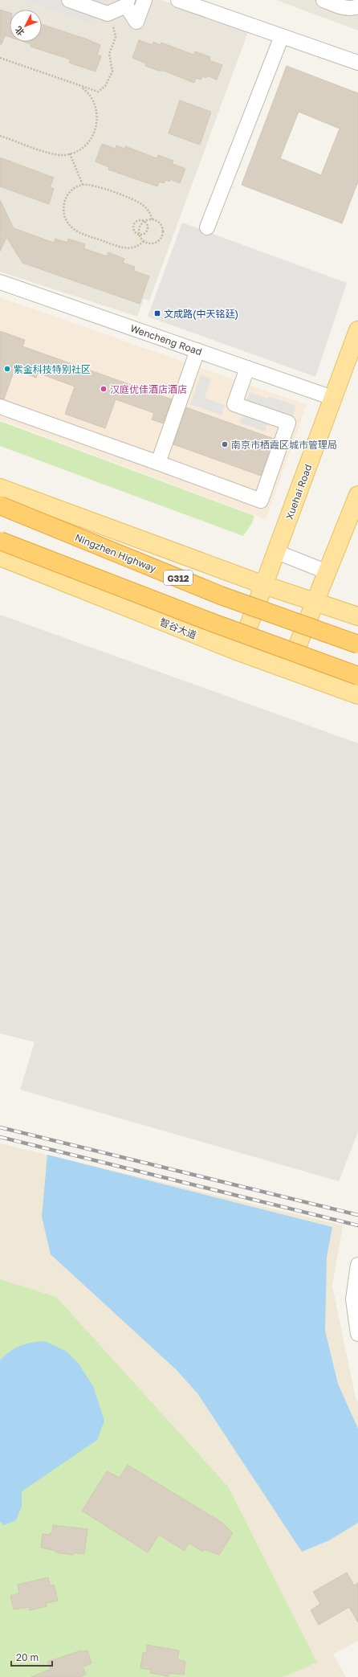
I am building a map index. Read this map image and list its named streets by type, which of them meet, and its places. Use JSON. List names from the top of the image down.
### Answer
{
  "streets": {
    "highway": ["Ningzhen Highway", "G312"],
    "main road": ["Xuehai Road", "智谷大道"],
    "street": ["Wencheng Road"]
  },
  "crossings": [
    ["Wencheng Road", "Xuehai Road"],
    ["Xuehai Road", "G312"],
    ["Xuehai Road", "智谷大道"]
  ],
  "places": {
    "transit": ["文成路(中天铭廷)"],
    "other": ["紫金科技特别社区", "汉庭优佳酒店酒店", "南京市栖霞区城市管理局"]
  },
  "scale_bar": "20 m",
  "north": "bottom left"
}
